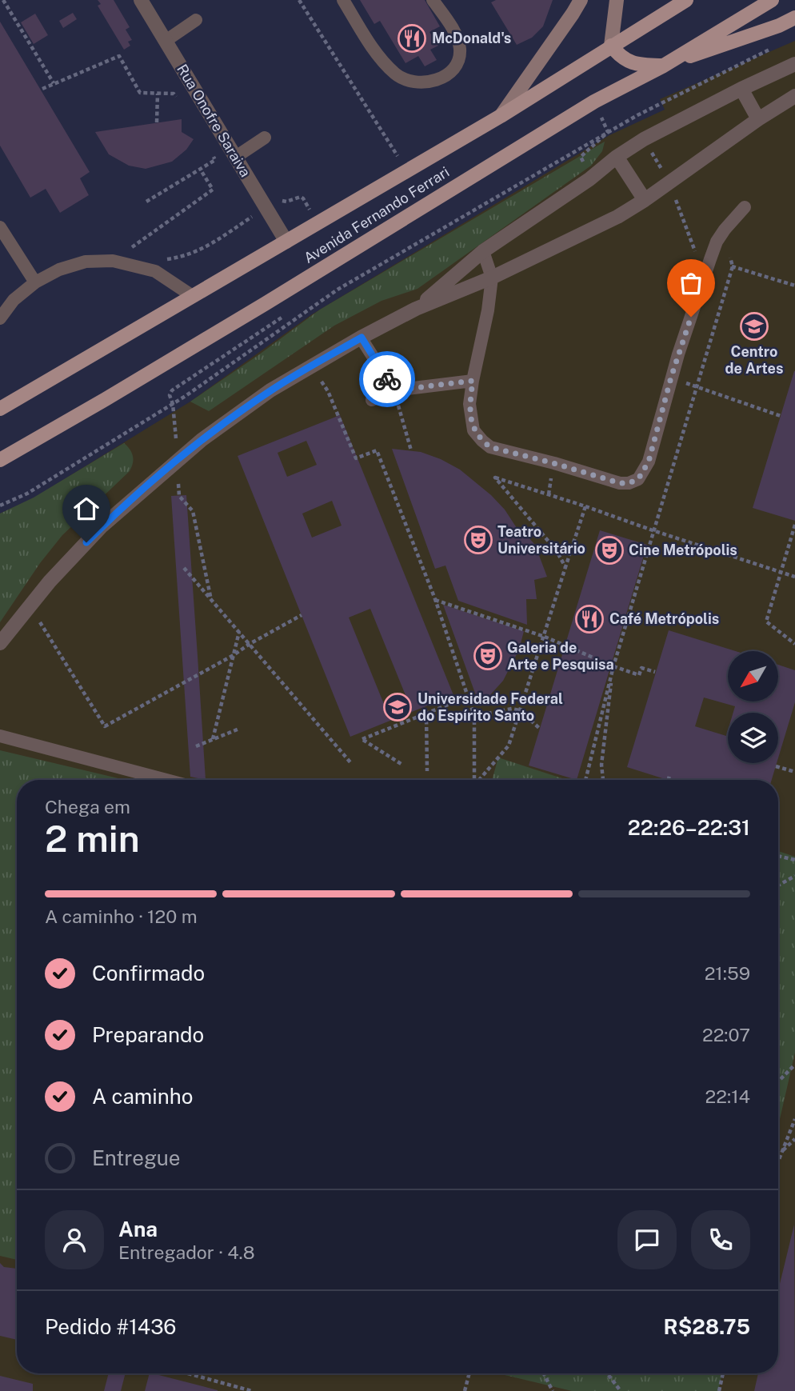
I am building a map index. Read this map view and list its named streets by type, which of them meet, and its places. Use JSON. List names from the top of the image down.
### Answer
{
  "streets": {
    "main road": ["Avenida Fernando Ferrari"],
    "street": ["Rua Onofre Saraiva"]
  },
  "crossings": [
    ["Rua Onofre Saraiva", "Avenida Fernando Ferrari"]
  ],
  "places": {
    "restaurant": ["McDonald's", "Café Metrópolis"],
    "school or university": ["Centro de Artes", "Universidade Federal do Espírito Santo"],
    "theatre": ["Teatro Universitário", "Cine Metrópolis", "Galeria de Arte e Pesquisa"]
  },
  "north": "bottom left",
  "page": {
    "heading": ["2 min", "Chega em", "22:26–22:31"],
    "panel": [
      "Ana",
      "Entregador · 4.8",
      "Pedido #1436",
      "R$28.75"
    ],
    "bar": "A caminho · 120 m",
    "list": [
      ["Confirmado", "21:59"],
      ["Preparando", "22:07"],
      ["A caminho", "22:14"],
      "Entregue"
    ]
  }
}
